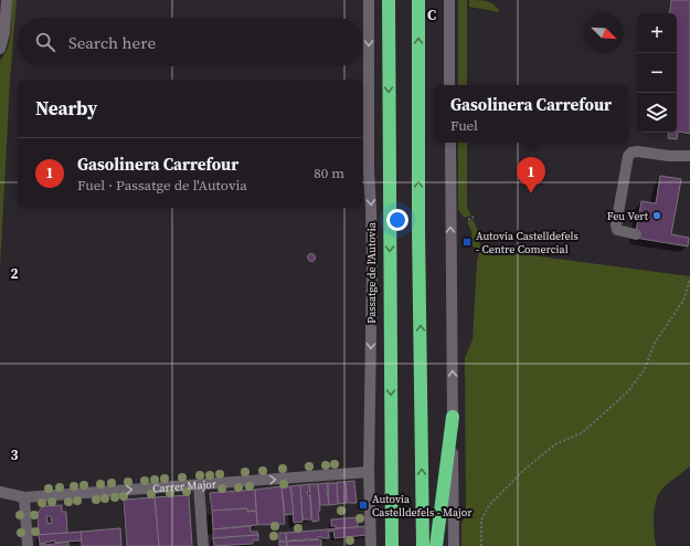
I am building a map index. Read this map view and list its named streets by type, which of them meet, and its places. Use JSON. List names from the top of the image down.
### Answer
{
  "streets": {
    "street": ["Passatge de l'Autovia", "Carrer Major"]
  },
  "crossings": [
    ["Passatge de l'Autovia", "Carrer Major"]
  ],
  "one_way": ["Carrer Major"],
  "places": {
    "other": ["Feu Vert"],
    "transit": ["Autovia Castelldefels - Centre Comercial", "Autovia Castelldefels - Major"]
  },
  "north": "bottom right",
  "page": {
    "map_buttons": ["+", "−"],
    "search": "Search here",
    "heading": "Nearby",
    "popup": ["Gasolinera Carrefour", "Fuel"],
    "list": [
      {
        "mark": "1",
        "name": "Gasolinera Carrefour",
        "note": "Fuel · Passatge de l'Autovia",
        "value": "80 m"
      }
    ],
    "pins": "1"
  },
  "grid": {
    "columns": ["C"],
    "rows": ["2", "3"]
  }
}
